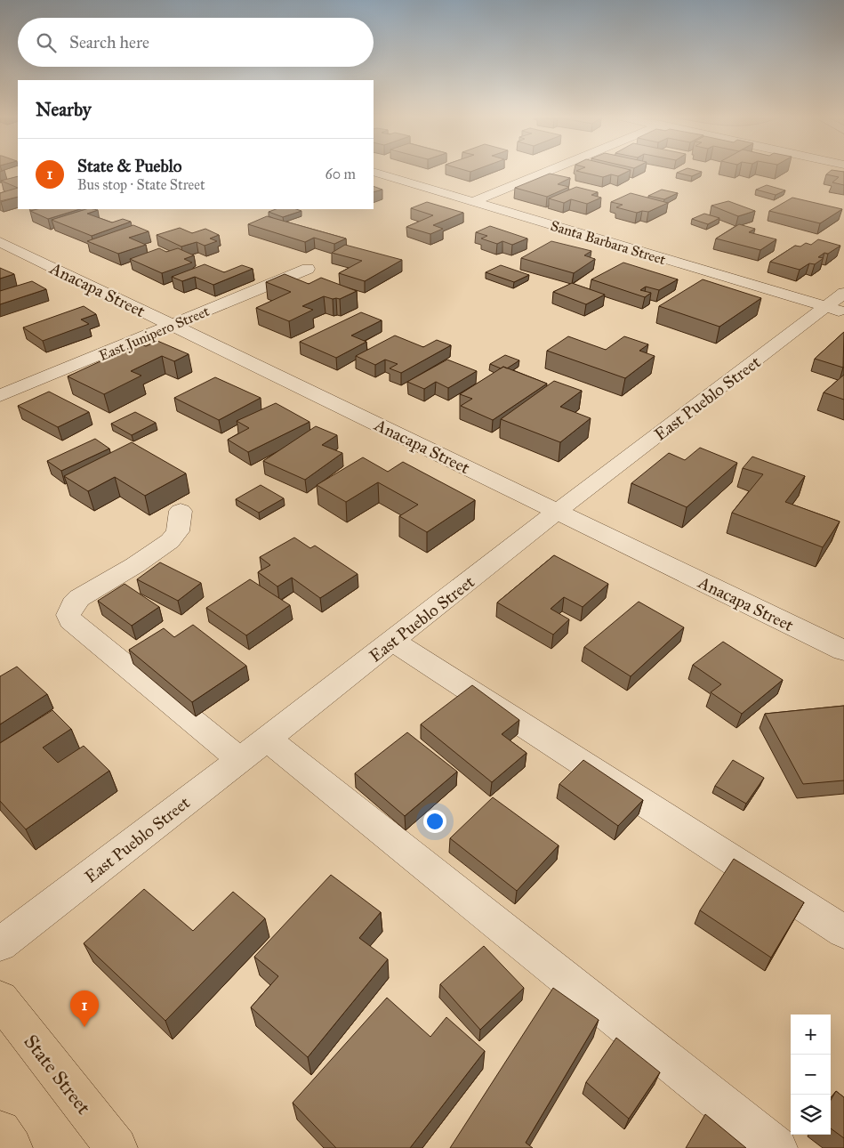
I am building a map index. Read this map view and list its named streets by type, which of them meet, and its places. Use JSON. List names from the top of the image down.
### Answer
{
  "streets": {
    "main road": ["State Street"],
    "street": [
      "Santa Barbara Street",
      "Anacapa Street",
      "East Junipero Street",
      "East Pueblo Street"
    ]
  },
  "crossings": [
    ["Santa Barbara Street", "East Pueblo Street"],
    ["Anacapa Street", "East Junipero Street"],
    ["Anacapa Street", "East Pueblo Street"]
  ],
  "page": {
    "search": "Search here",
    "heading": "Nearby",
    "list": [
      {
        "mark": "1",
        "name": "State & Pueblo",
        "note": "Bus stop · State Street",
        "value": "60 m"
      }
    ],
    "pins": "1",
    "map_buttons": ["+", "−"]
  }
}
